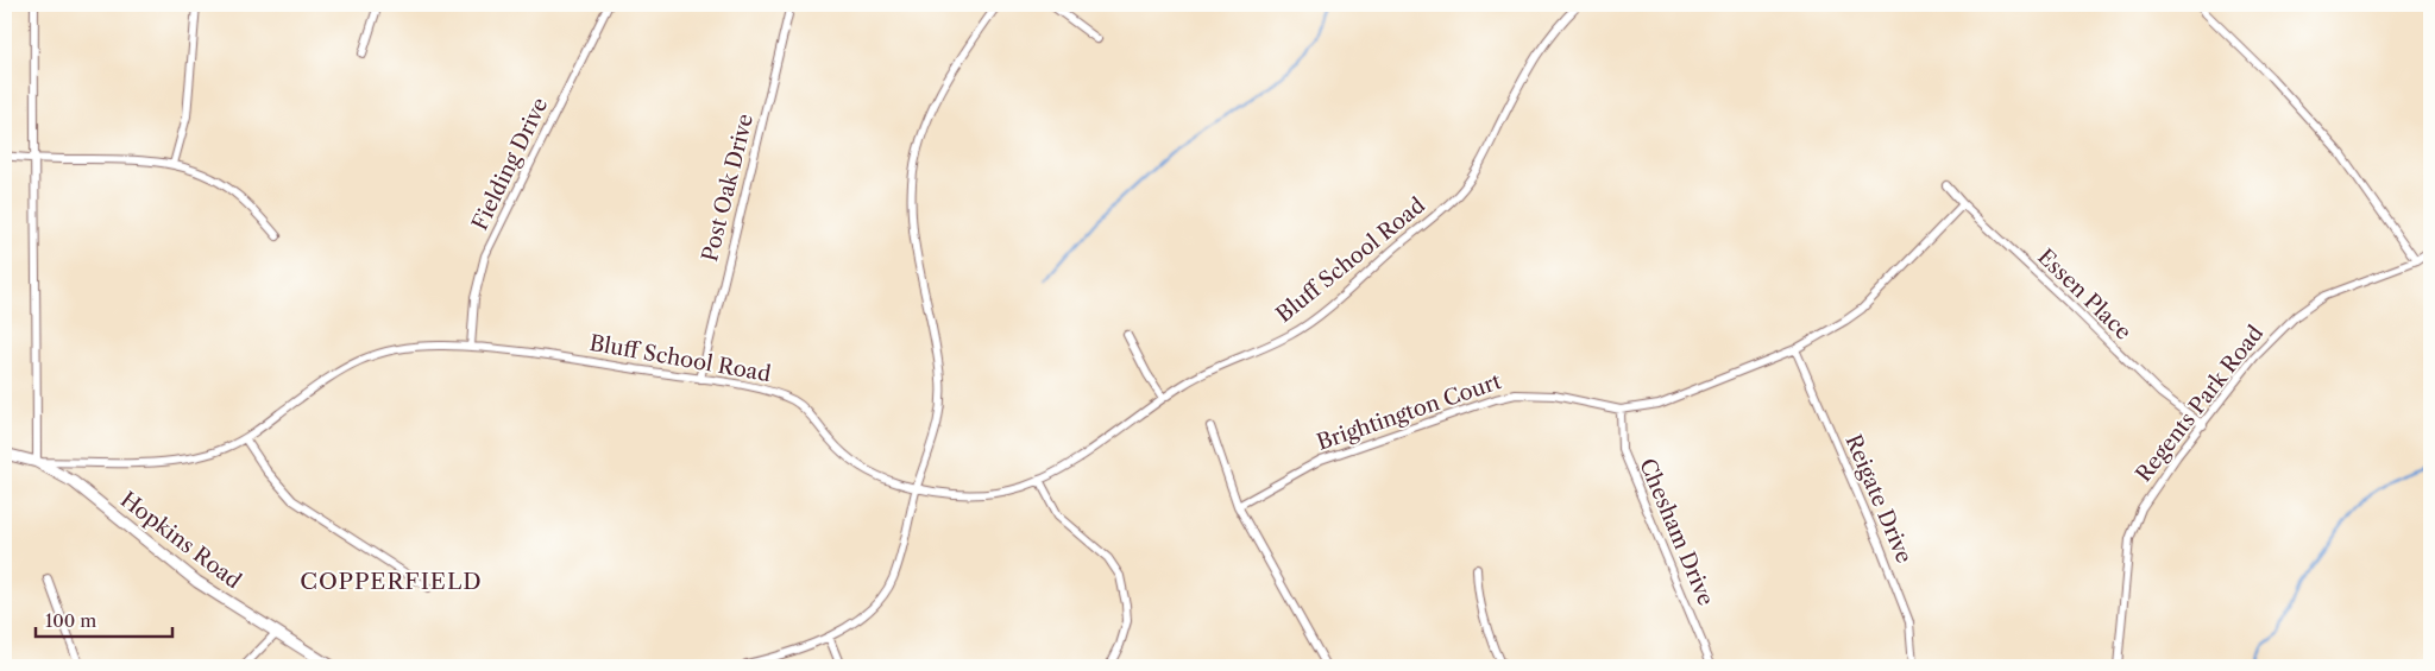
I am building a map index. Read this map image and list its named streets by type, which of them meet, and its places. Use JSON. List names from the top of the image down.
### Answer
{
  "streets": {
    "main road": ["Hopkins Road"],
    "street": [
      "Fielding Drive",
      "Post Oak Drive",
      "Bluff School Road",
      "Essen Place",
      "Regents Park Road",
      "Brightington Court",
      "Reigate Drive",
      "Chesham Drive"
    ]
  },
  "crossings": [
    ["Fielding Drive", "Bluff School Road"],
    ["Post Oak Drive", "Bluff School Road"],
    ["Bluff School Road", "Hopkins Road"],
    ["Essen Place", "Regents Park Road"],
    ["Essen Place", "Brightington Court"],
    ["Brightington Court", "Reigate Drive"],
    ["Brightington Court", "Chesham Drive"]
  ],
  "districts": ["COPPERFIELD"],
  "scale_bar": "100 m"
}
